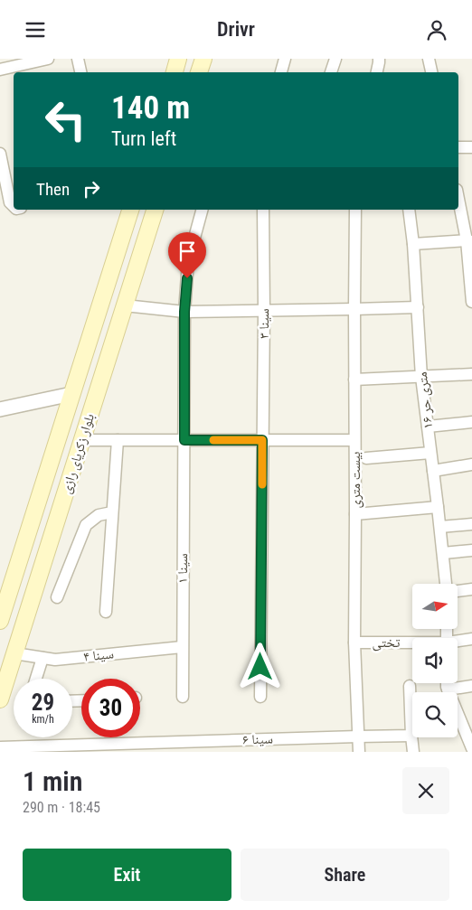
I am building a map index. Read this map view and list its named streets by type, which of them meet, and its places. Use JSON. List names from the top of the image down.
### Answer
{
  "streets": {
    "main road": ["بلوار زکریای رازی"],
    "street": [
      "سینا ۳",
      "۱۶ متری حر",
      "بیست متری",
      "۱ سینا",
      "تختی",
      "سینا ۴",
      "سینا ۶"
    ]
  },
  "crossings": [
    ["بلوار زکریای رازی", "سینا ۴"],
    ["بیست متری", "تختی"],
    ["بیست متری", "سینا ۶"],
    ["۱ سینا", "سینا ۴"]
  ],
  "north": "right",
  "page": {
    "header": "Drivr",
    "turn": ["140 m", "Turn left"],
    "then": "Then",
    "speed": "29 km/h",
    "limit": "30",
    "heading": ["1 min", "290 m · 18:45"],
    "buttons": ["Exit", "Share"]
  }
}
